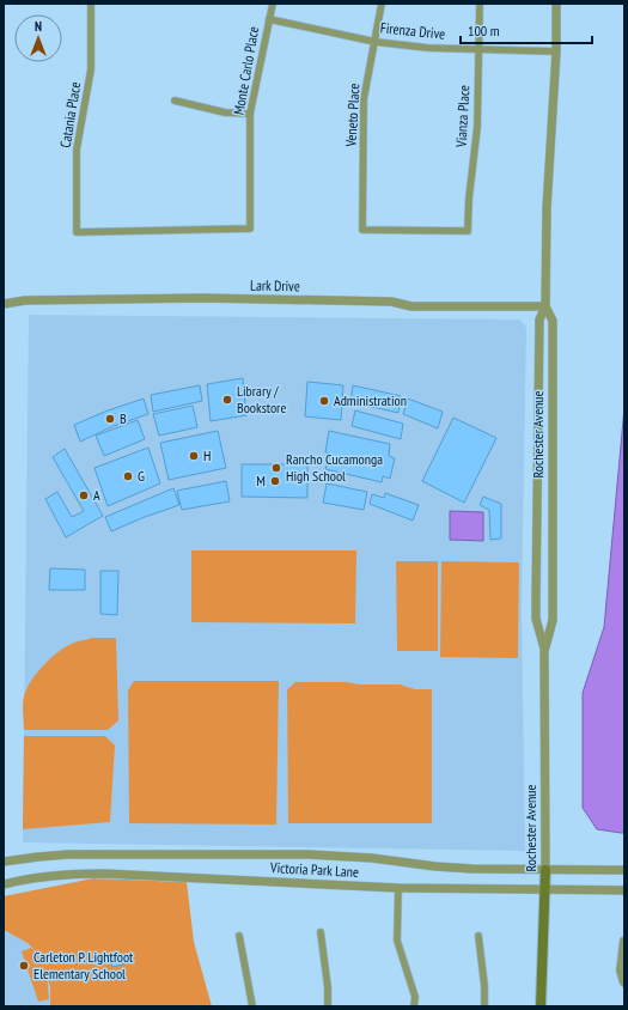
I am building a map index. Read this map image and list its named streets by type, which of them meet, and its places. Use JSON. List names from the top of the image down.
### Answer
{
  "streets": {
    "main road": ["Rochester Avenue"],
    "street": [
      "Firenza Drive",
      "Monte Carlo Place",
      "Catania Place",
      "Veneto Place",
      "Vianza Place",
      "Lark Drive",
      "Victoria Park Lane"
    ]
  },
  "crossings": [
    ["Firenza Drive", "Monte Carlo Place"],
    ["Firenza Drive", "Veneto Place"],
    ["Firenza Drive", "Vianza Place"],
    ["Firenza Drive", "Rochester Avenue"],
    ["Monte Carlo Place", "Catania Place"],
    ["Veneto Place", "Vianza Place"],
    ["Lark Drive", "Rochester Avenue"],
    ["Rochester Avenue", "Victoria Park Lane"]
  ],
  "places": [
    "Library / Bookstore",
    "Administration",
    "B",
    "H",
    "Rancho Cucamonga High School",
    "G",
    "M",
    "A",
    "Carleton P. Lightfoot Elementary School"
  ],
  "scale_bar": "100 m",
  "north": "top"
}
